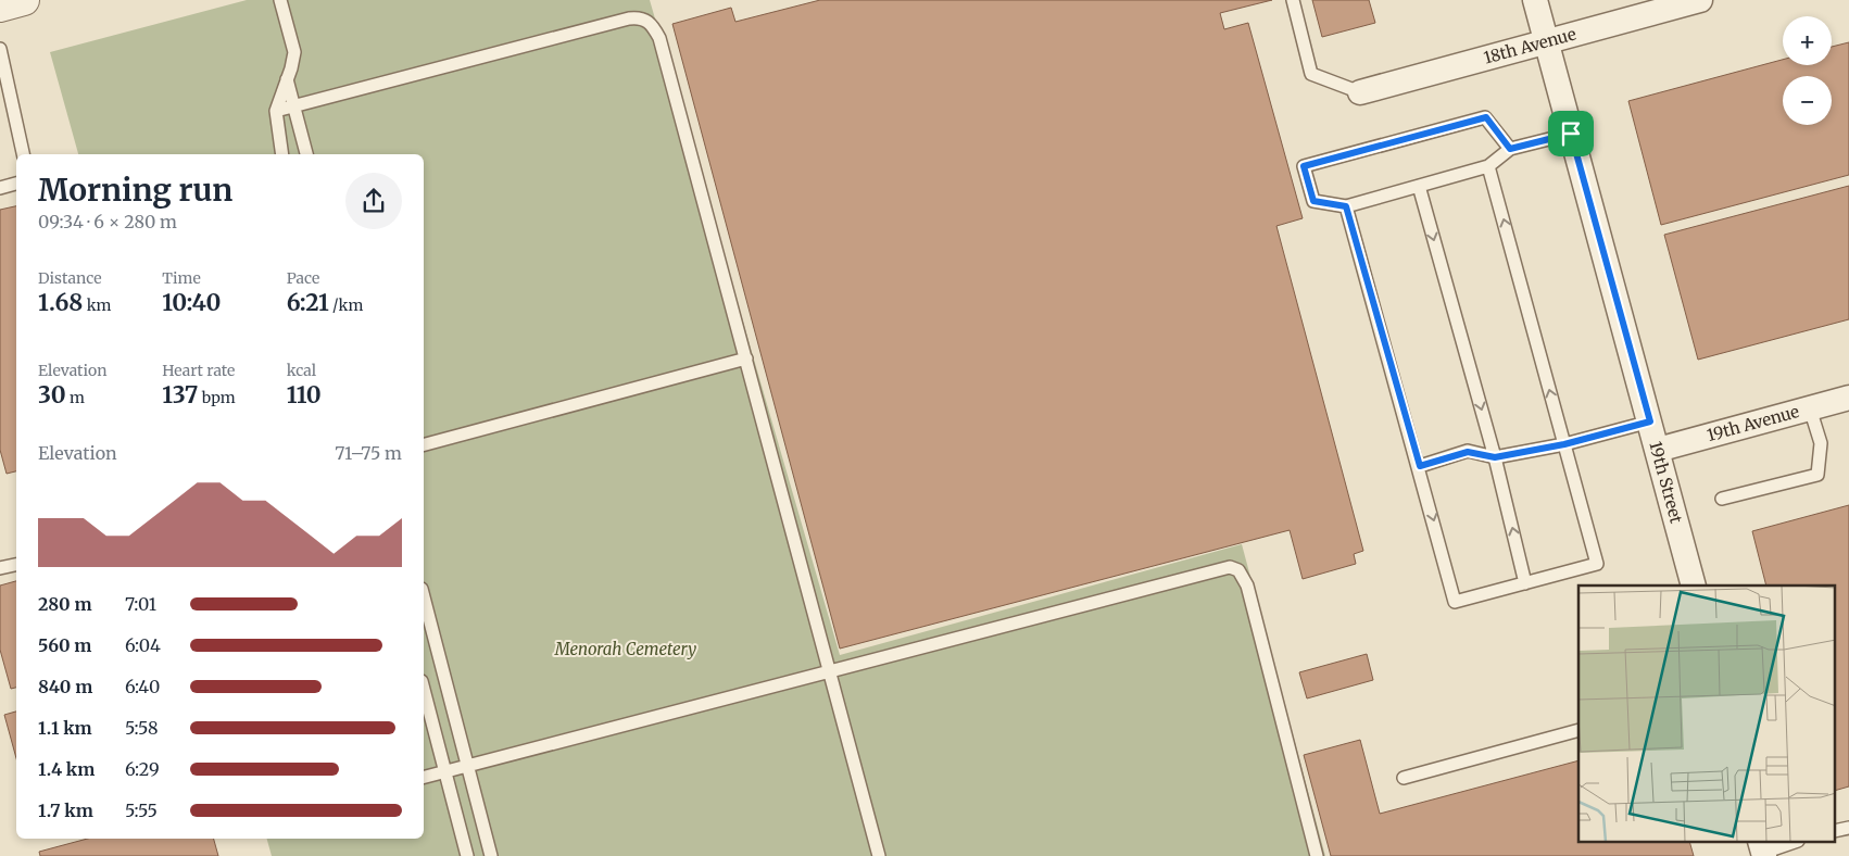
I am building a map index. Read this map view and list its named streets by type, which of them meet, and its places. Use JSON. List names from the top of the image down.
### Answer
{
  "streets": {
    "street": ["18th Avenue", "19th Avenue", "19th Street"]
  },
  "crossings": [
    ["18th Avenue", "19th Street"],
    ["19th Avenue", "19th Street"]
  ],
  "parks": ["Menorah Cemetery"],
  "page": {
    "map_buttons": ["+", "−"],
    "heading": ["Morning run", "09:34 · 6 × 280 m"],
    "stats": [
      ["Distance", "1.68 km"],
      ["Time", "10:40"],
      ["Pace", "6:21 /km"],
      ["Elevation", "30 m"],
      ["Heart rate", "137 bpm"],
      ["kcal", "110"]
    ],
    "chart": ["Elevation", "71–75 m"],
    "list": [
      {
        "name": "280 m",
        "note": "7:01"
      },
      {
        "name": "560 m",
        "note": "6:04"
      },
      {
        "name": "840 m",
        "note": "6:40"
      },
      {
        "name": "1.1 km",
        "note": "5:58"
      },
      {
        "name": "1.4 km",
        "note": "6:29"
      },
      {
        "name": "1.7 km",
        "note": "5:55"
      }
    ]
  }
}
